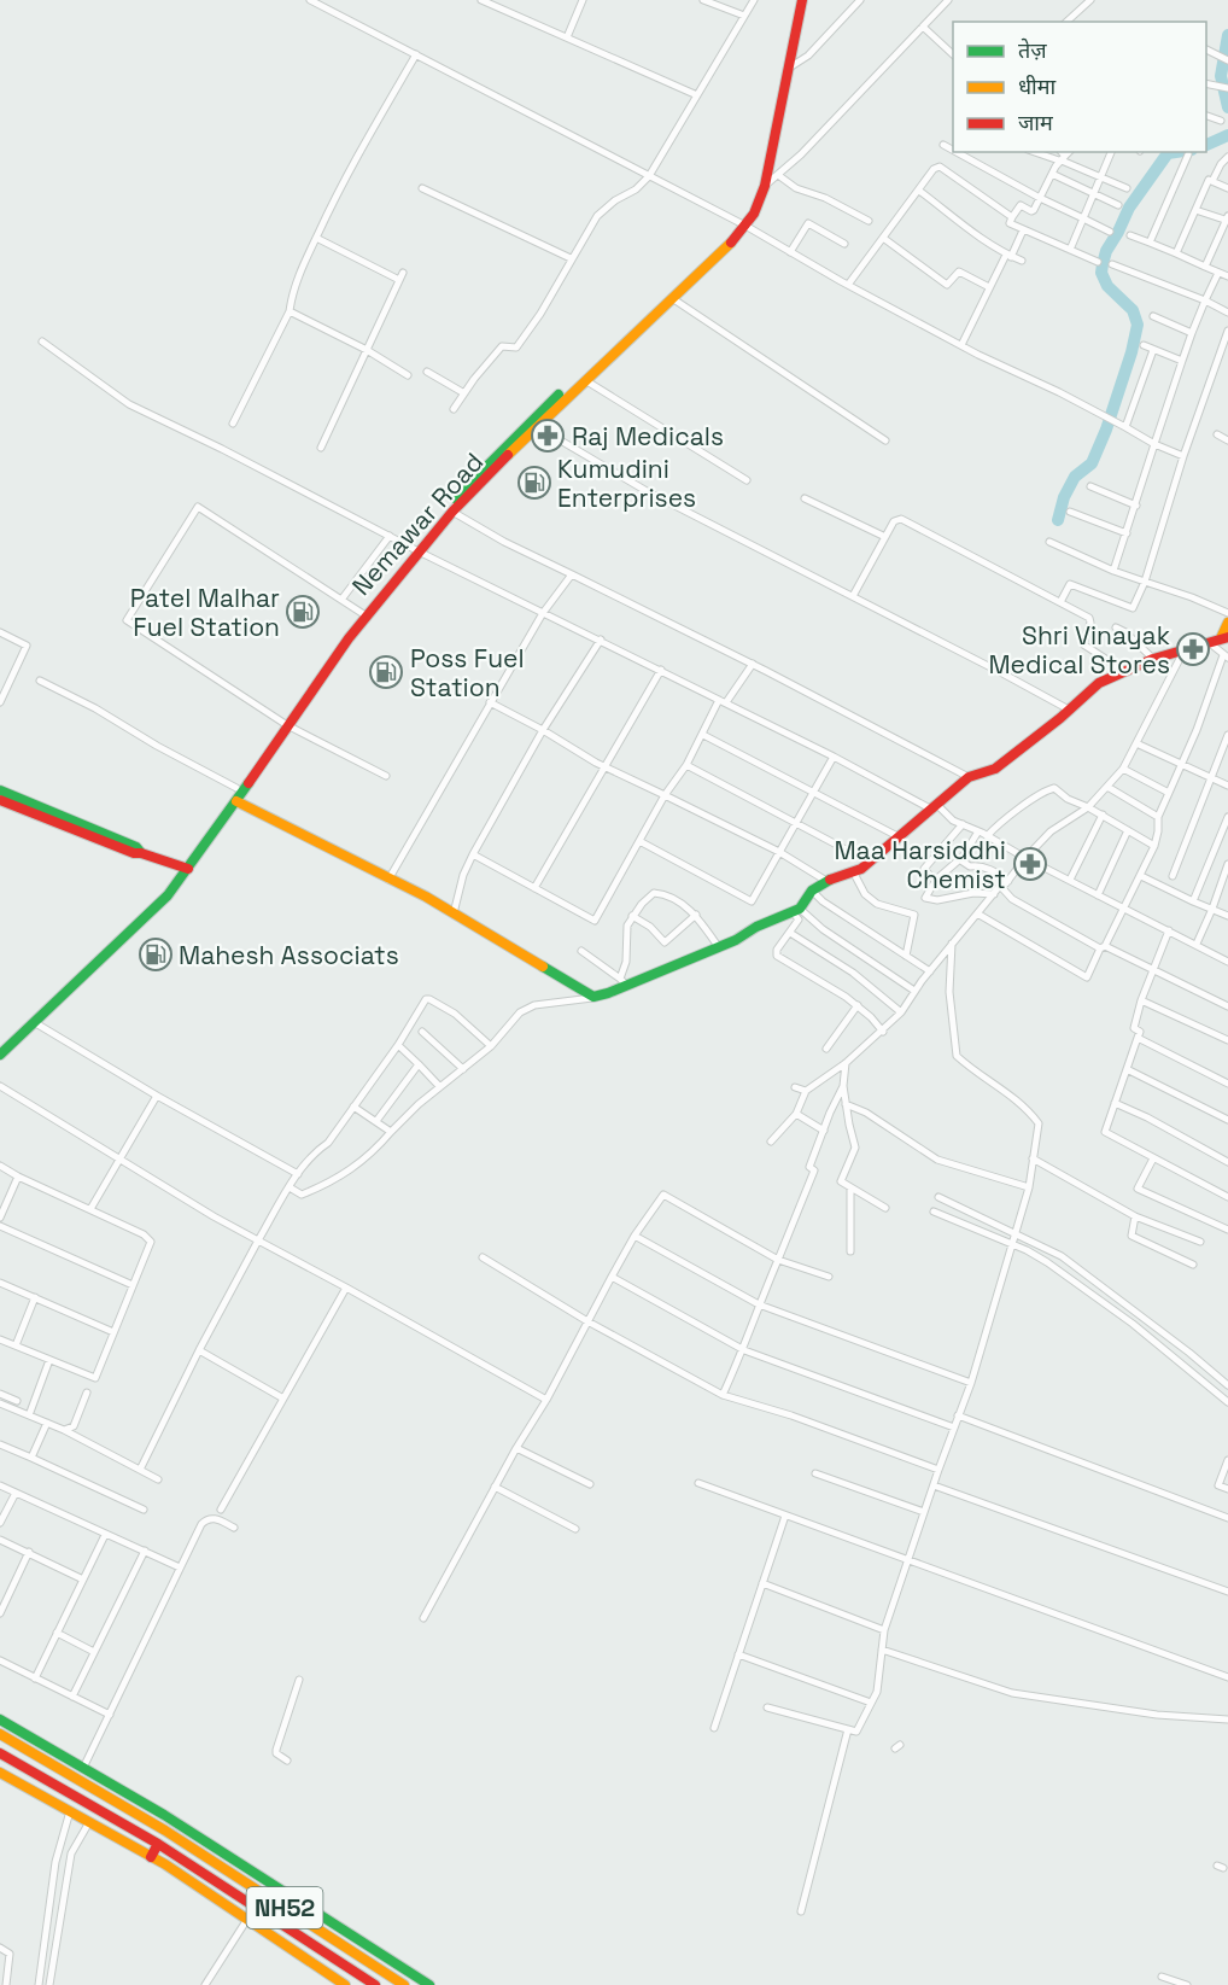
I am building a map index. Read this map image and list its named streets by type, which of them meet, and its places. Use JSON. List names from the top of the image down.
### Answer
{
  "streets": {
    "main road": ["Nemawar Road", "NH52"]
  },
  "places": {
    "pharmacy": ["Raj Medicals", "Shri Vinayak Medical Stores", "Maa Harsiddhi Chemist"],
    "fuel station": [
      "Kumudini Enterprises",
      "Patel Malhar Fuel Station",
      "Poss Fuel Station",
      "Mahesh Associats"
    ]
  },
  "legend": ["तेज़", "धीमा", "जाम"]
}
